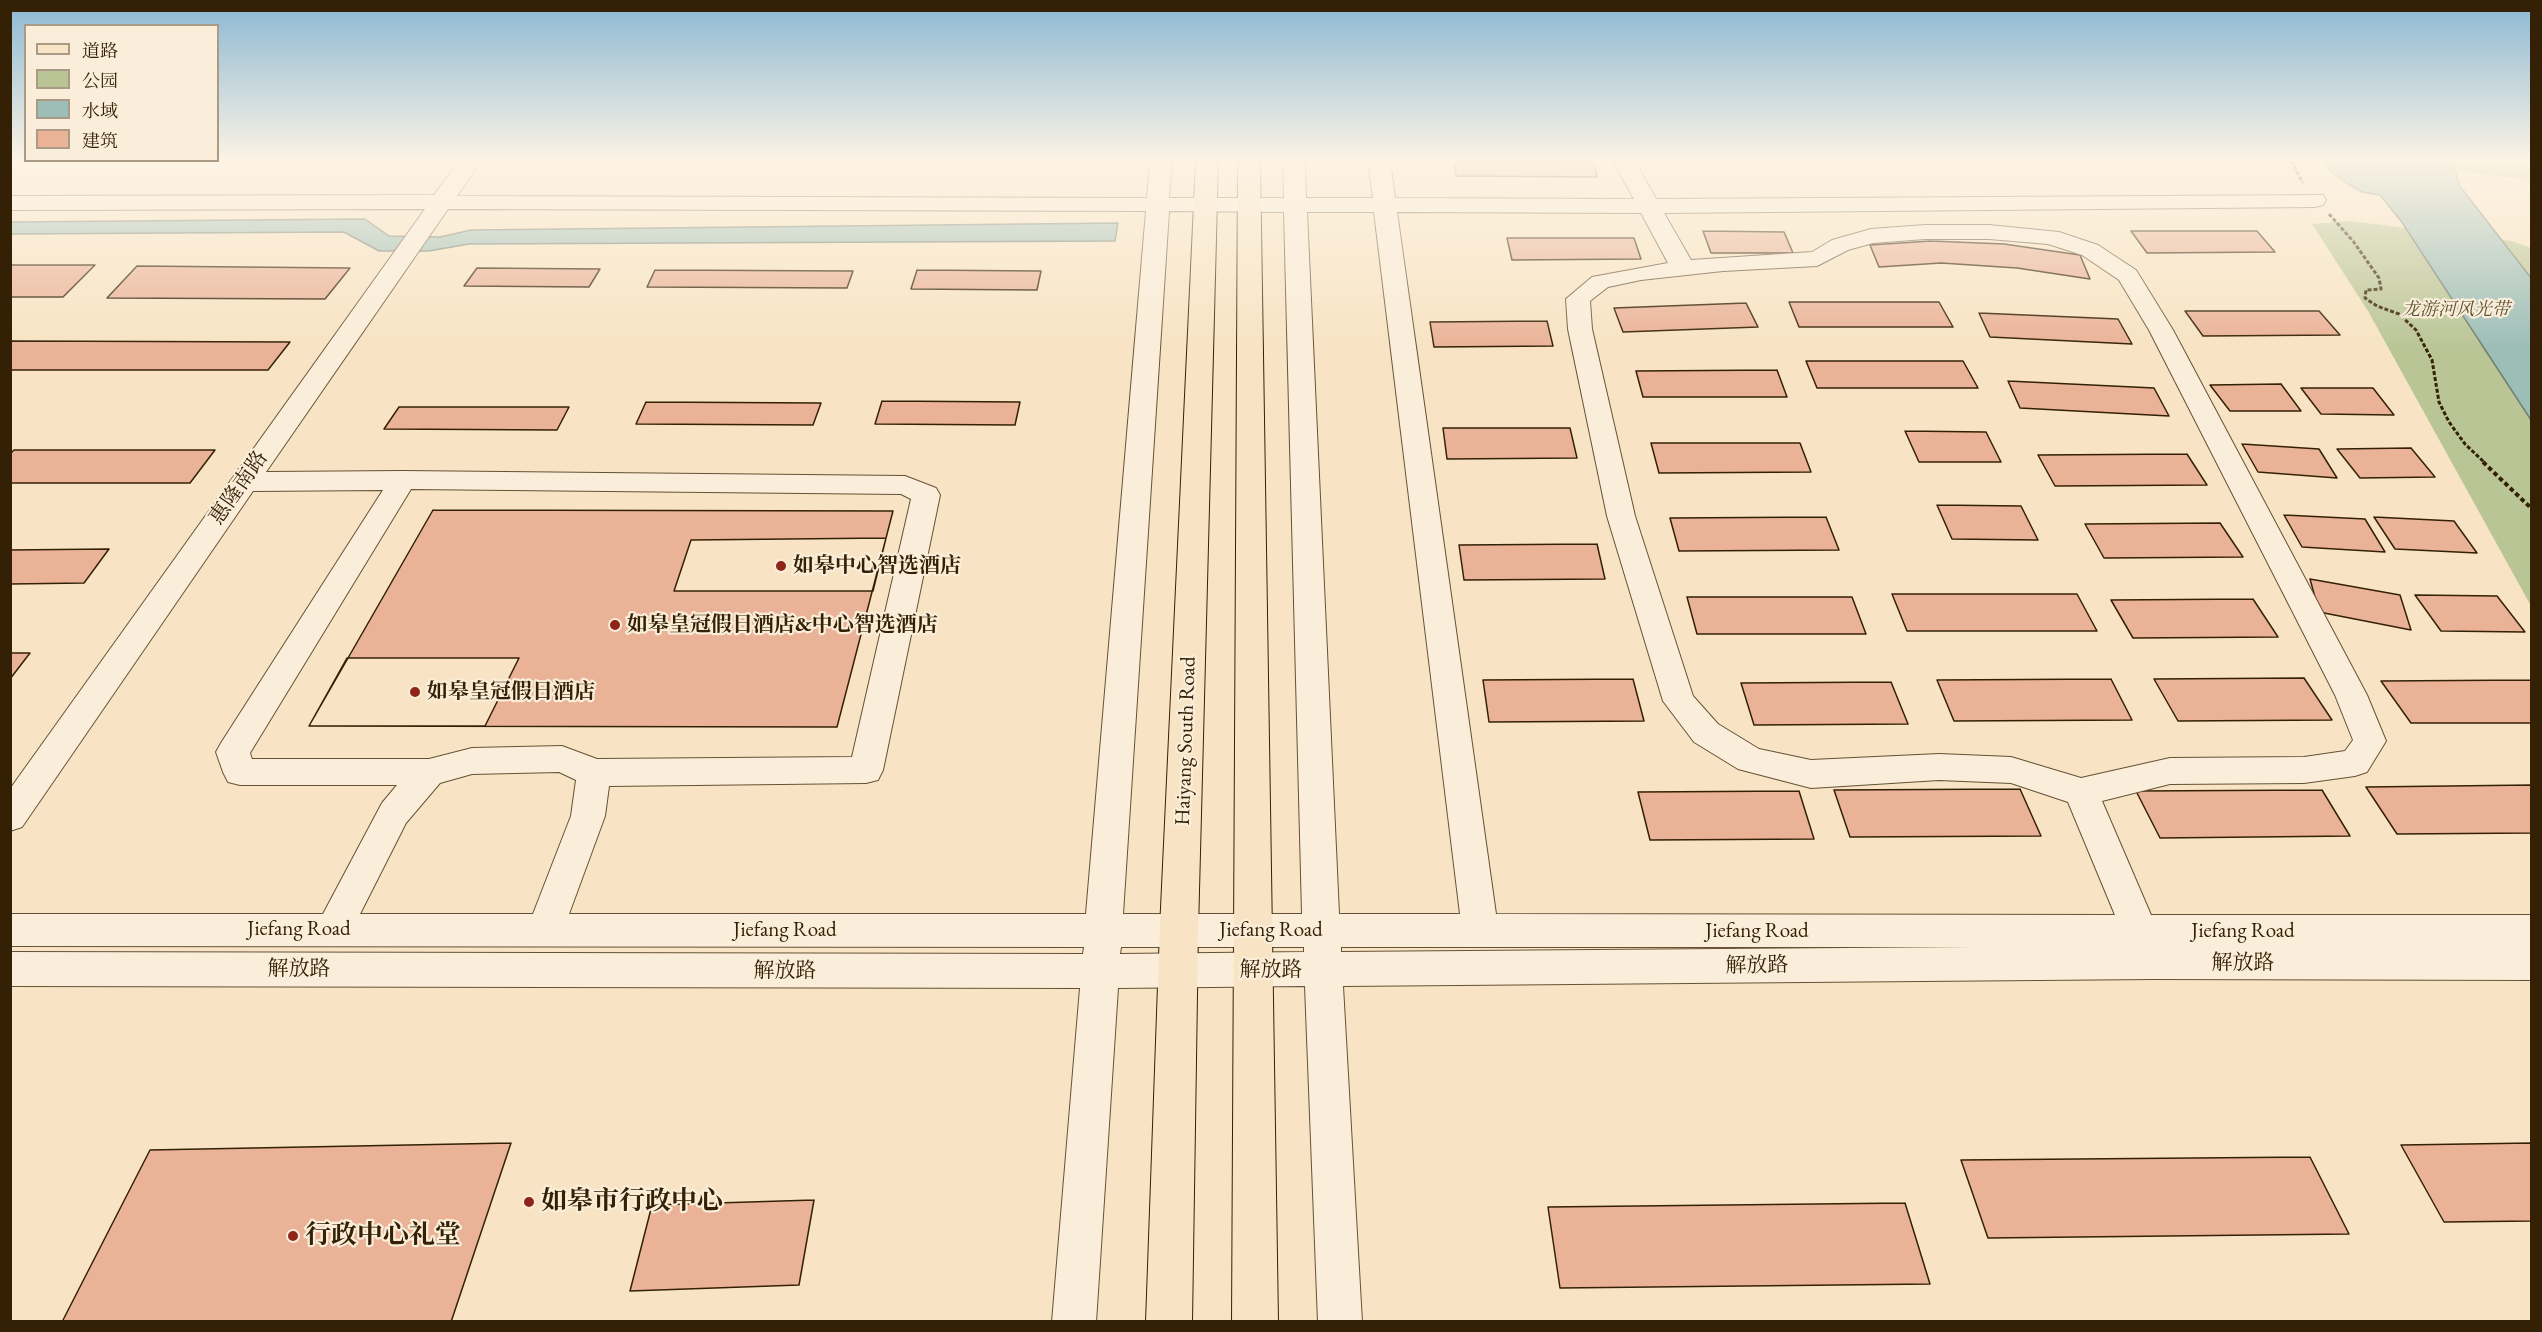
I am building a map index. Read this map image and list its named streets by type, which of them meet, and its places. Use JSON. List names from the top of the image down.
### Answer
{
  "streets": {
    "main road": ["Haiyang South Road"],
    "street": ["惠隆南路", "Jiefang Road", "解放路"]
  },
  "crossings": [
    ["Haiyang South Road", "Jiefang Road"],
    ["Haiyang South Road", "解放路"],
    ["Jiefang Road", "解放路"]
  ],
  "parks": ["龙游河风光带"],
  "places": [
    "如皋中心智选酒店",
    "如皋皇冠假日酒店&中心智选酒店",
    "如皋皇冠假日酒店",
    "如皋市行政中心",
    "行政中心礼堂"
  ],
  "legend": [
    "道路",
    "公园",
    "水域",
    "建筑"
  ]
}
